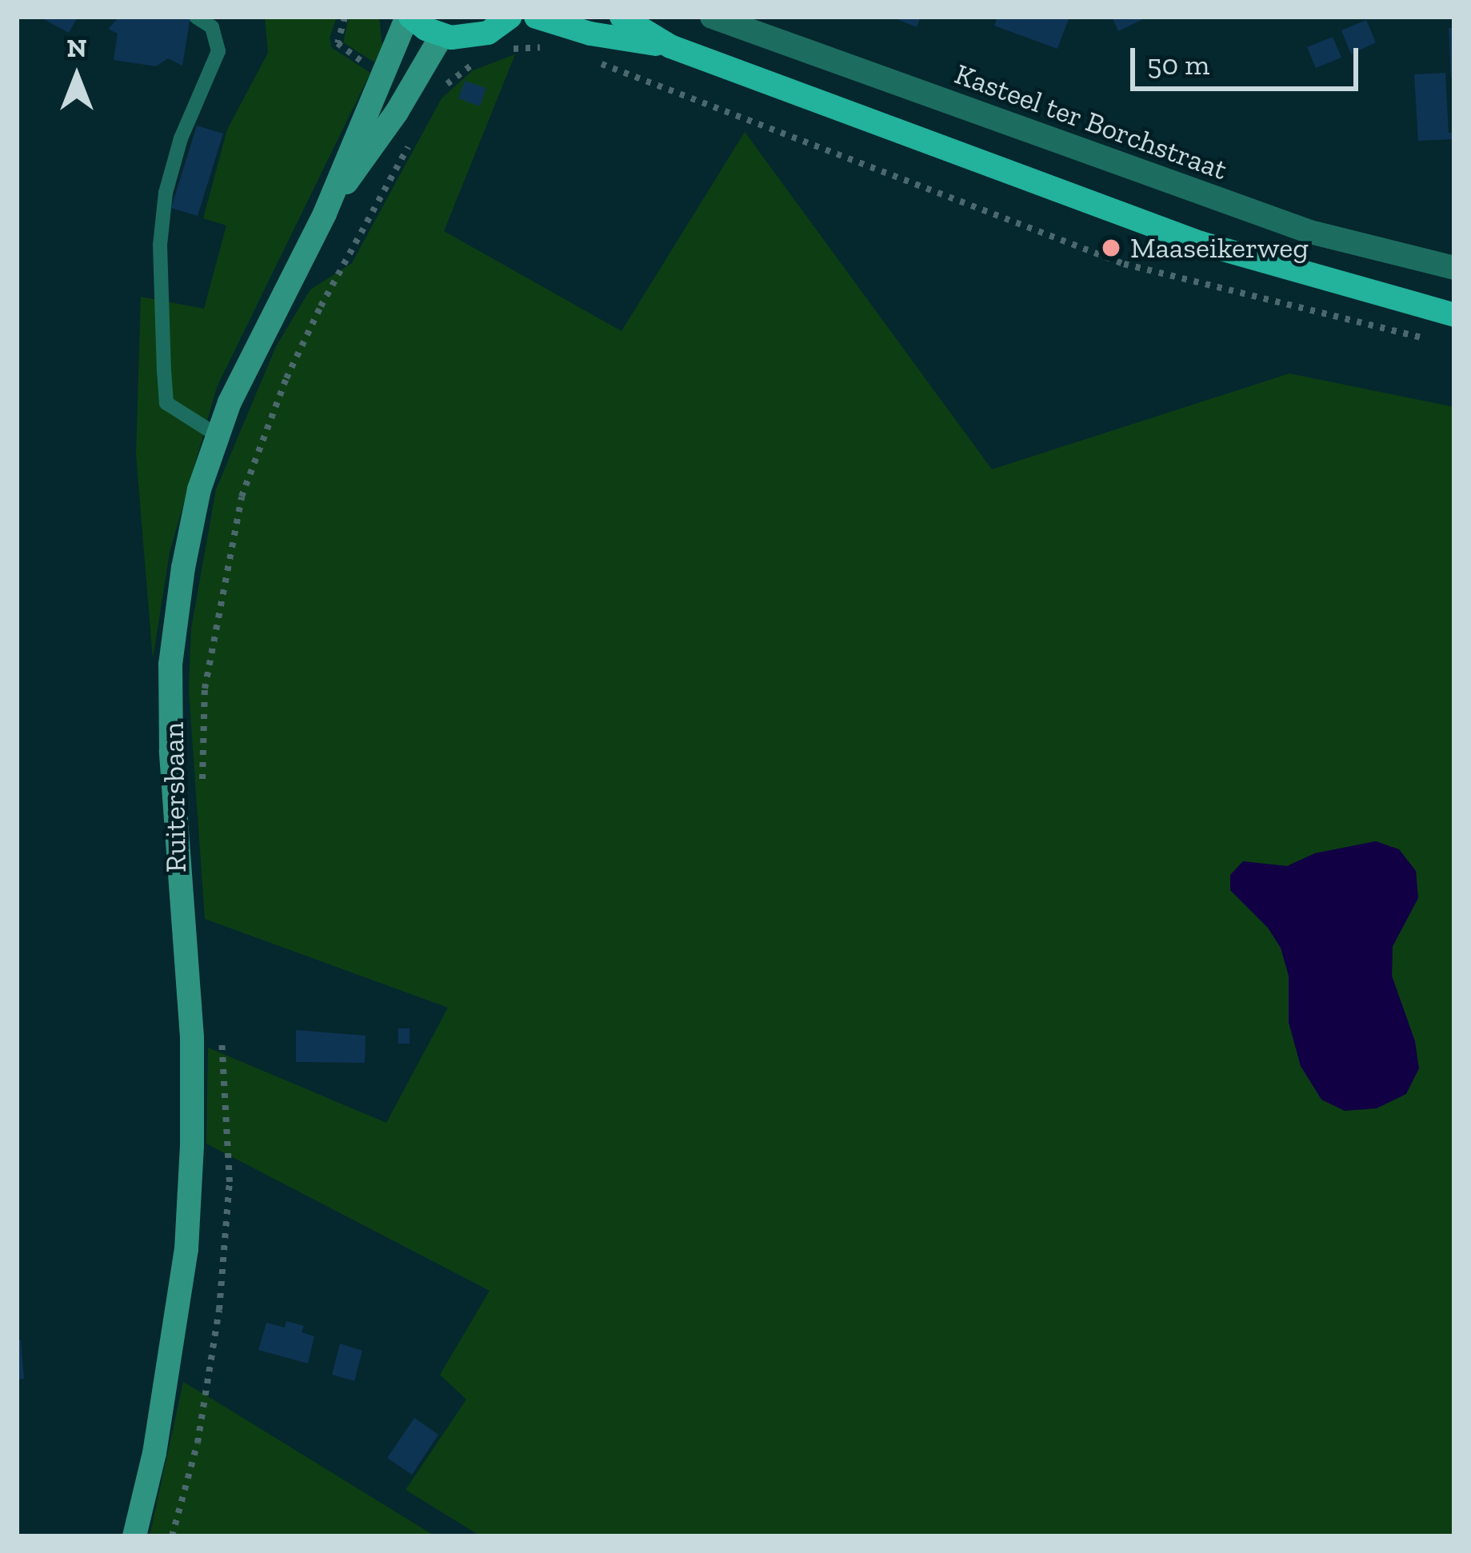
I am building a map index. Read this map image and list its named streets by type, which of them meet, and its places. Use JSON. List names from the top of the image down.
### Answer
{
  "streets": {
    "street": ["Kasteel ter Borchstraat", "Ruitersbaan"]
  },
  "places": ["Maaseikerweg"],
  "scale_bar": "50 m",
  "north": "top"
}
